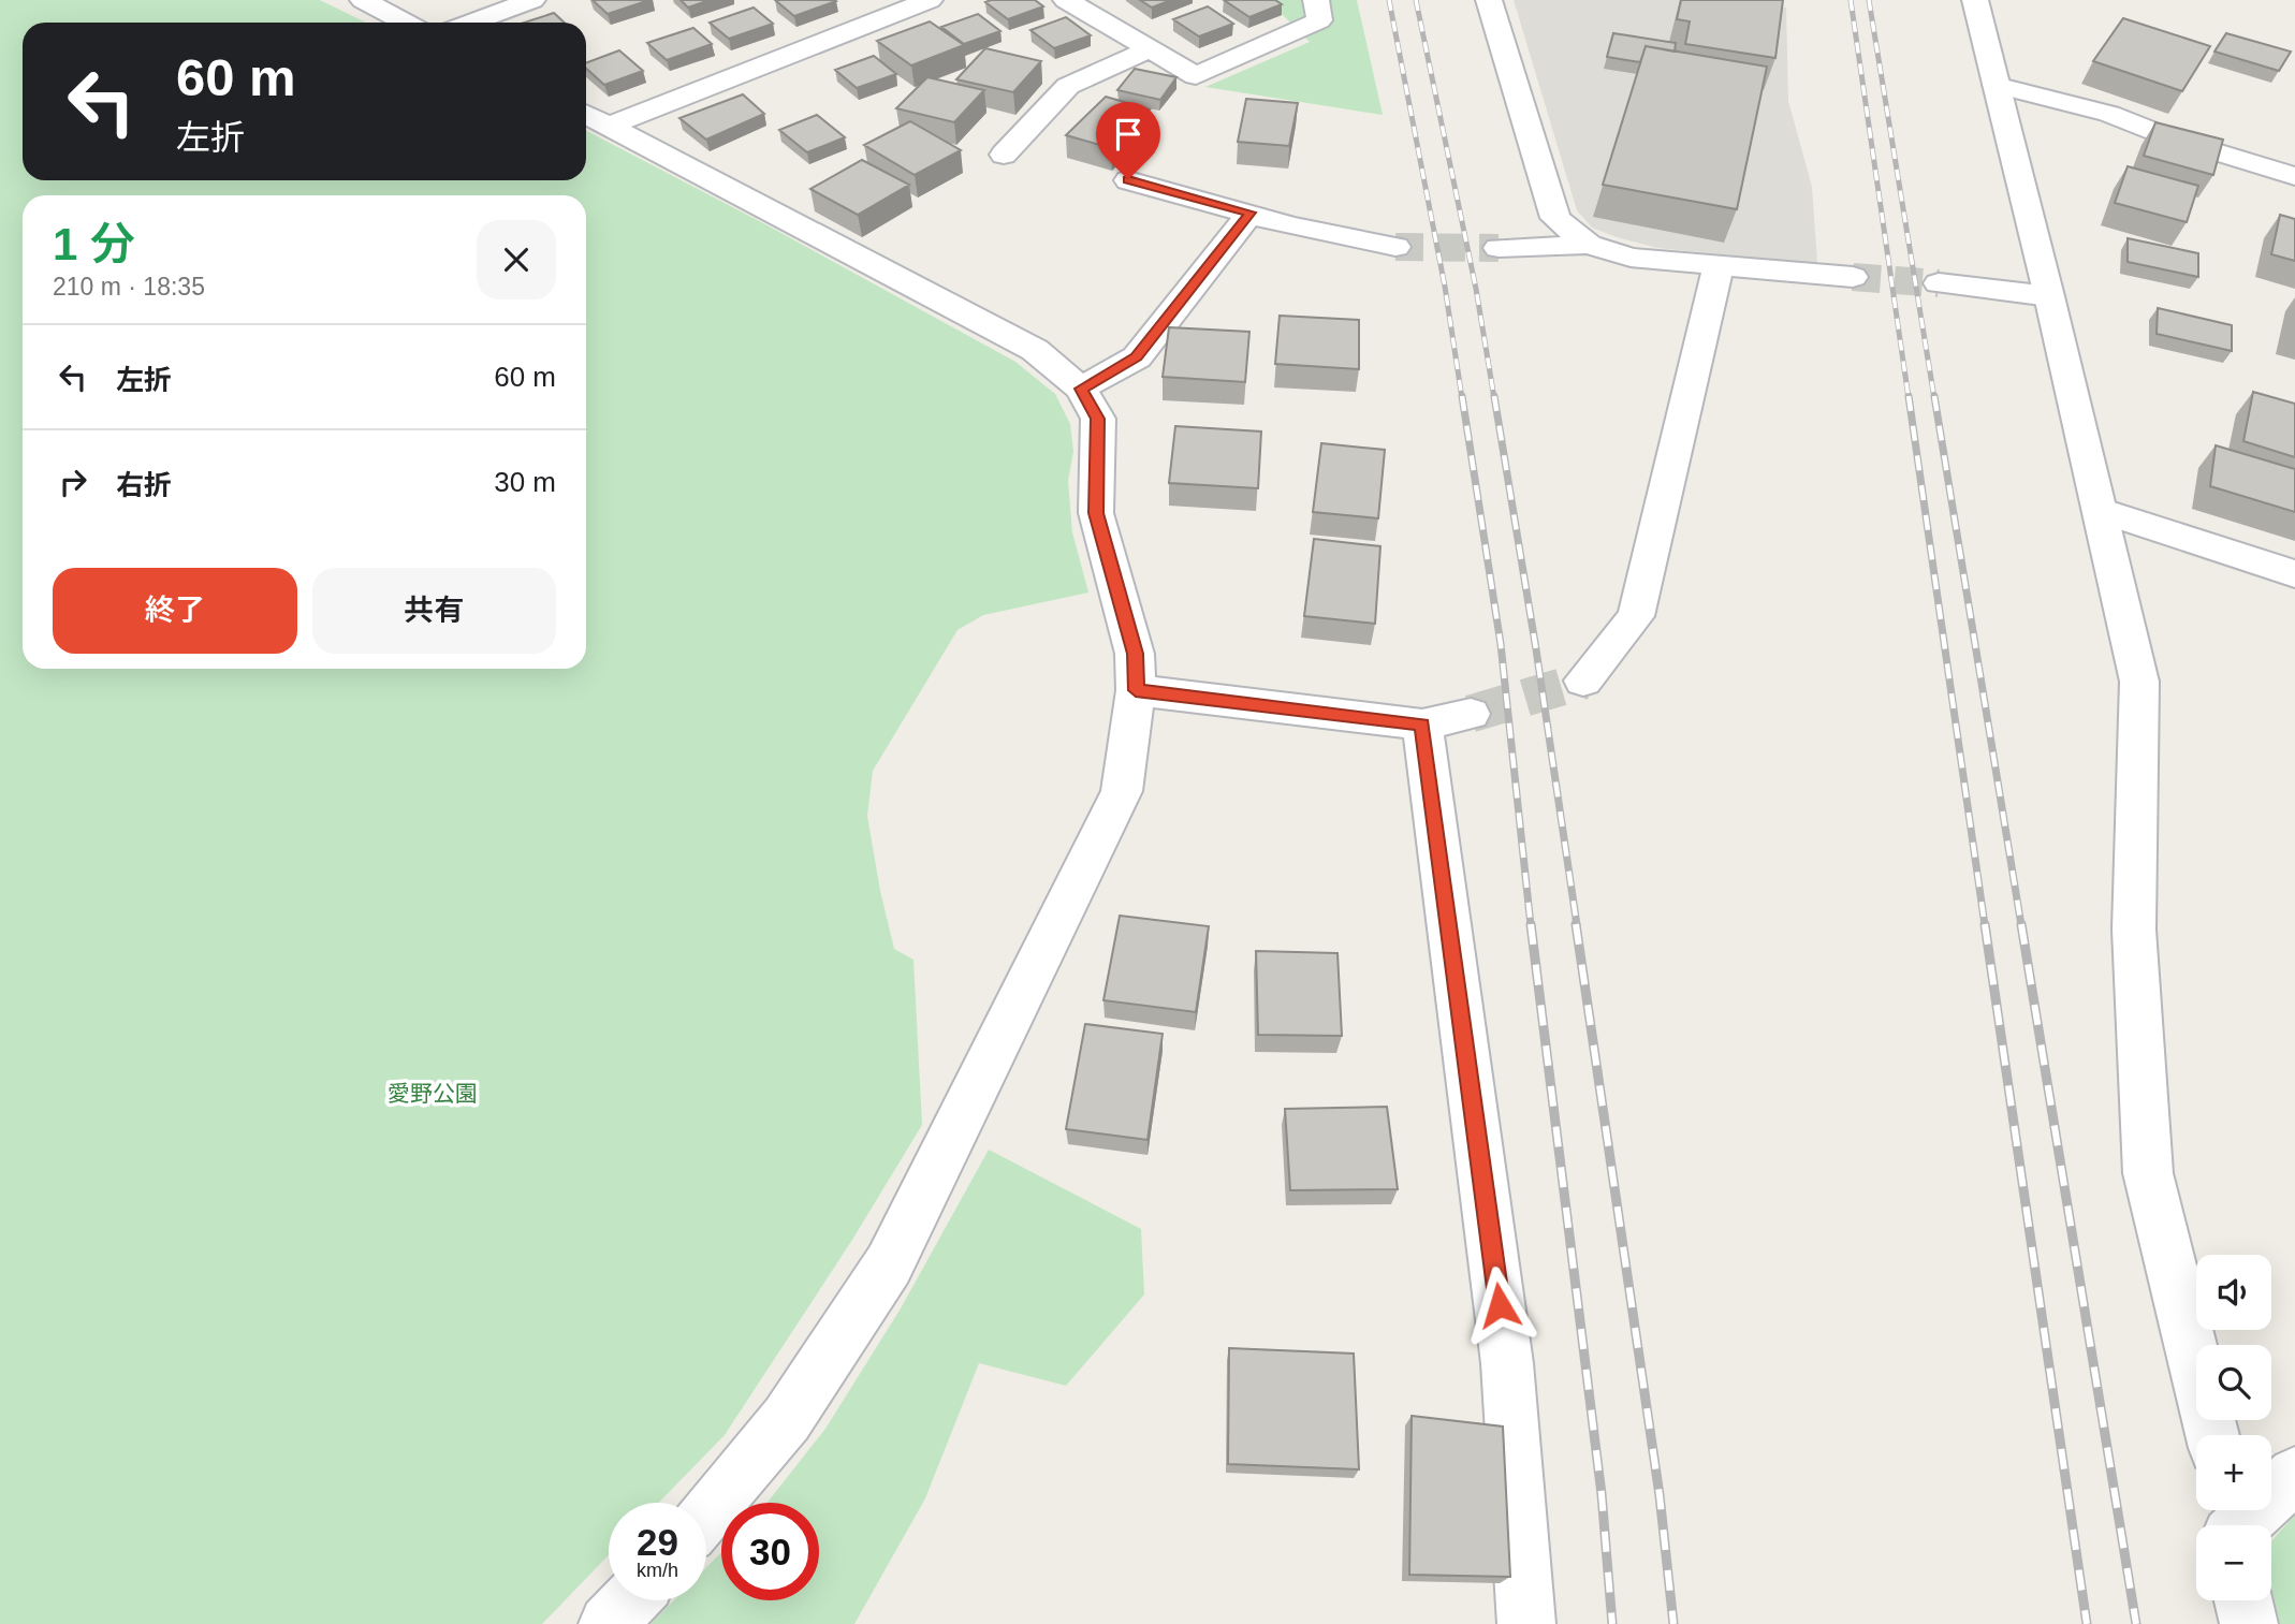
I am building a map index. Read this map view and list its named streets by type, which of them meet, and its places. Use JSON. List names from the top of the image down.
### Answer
{
  "parks": ["愛野公園"],
  "page": {
    "turn": ["60 m", "左折"],
    "heading": ["1 分", "210 m · 18:35"],
    "list": [
      {
        "name": "左折",
        "value": "60 m"
      },
      {
        "name": "右折",
        "value": "30 m"
      }
    ],
    "buttons": ["終了", "共有"],
    "map_buttons": ["+", "−"],
    "speed": "29 km/h",
    "limit": "30"
  }
}
